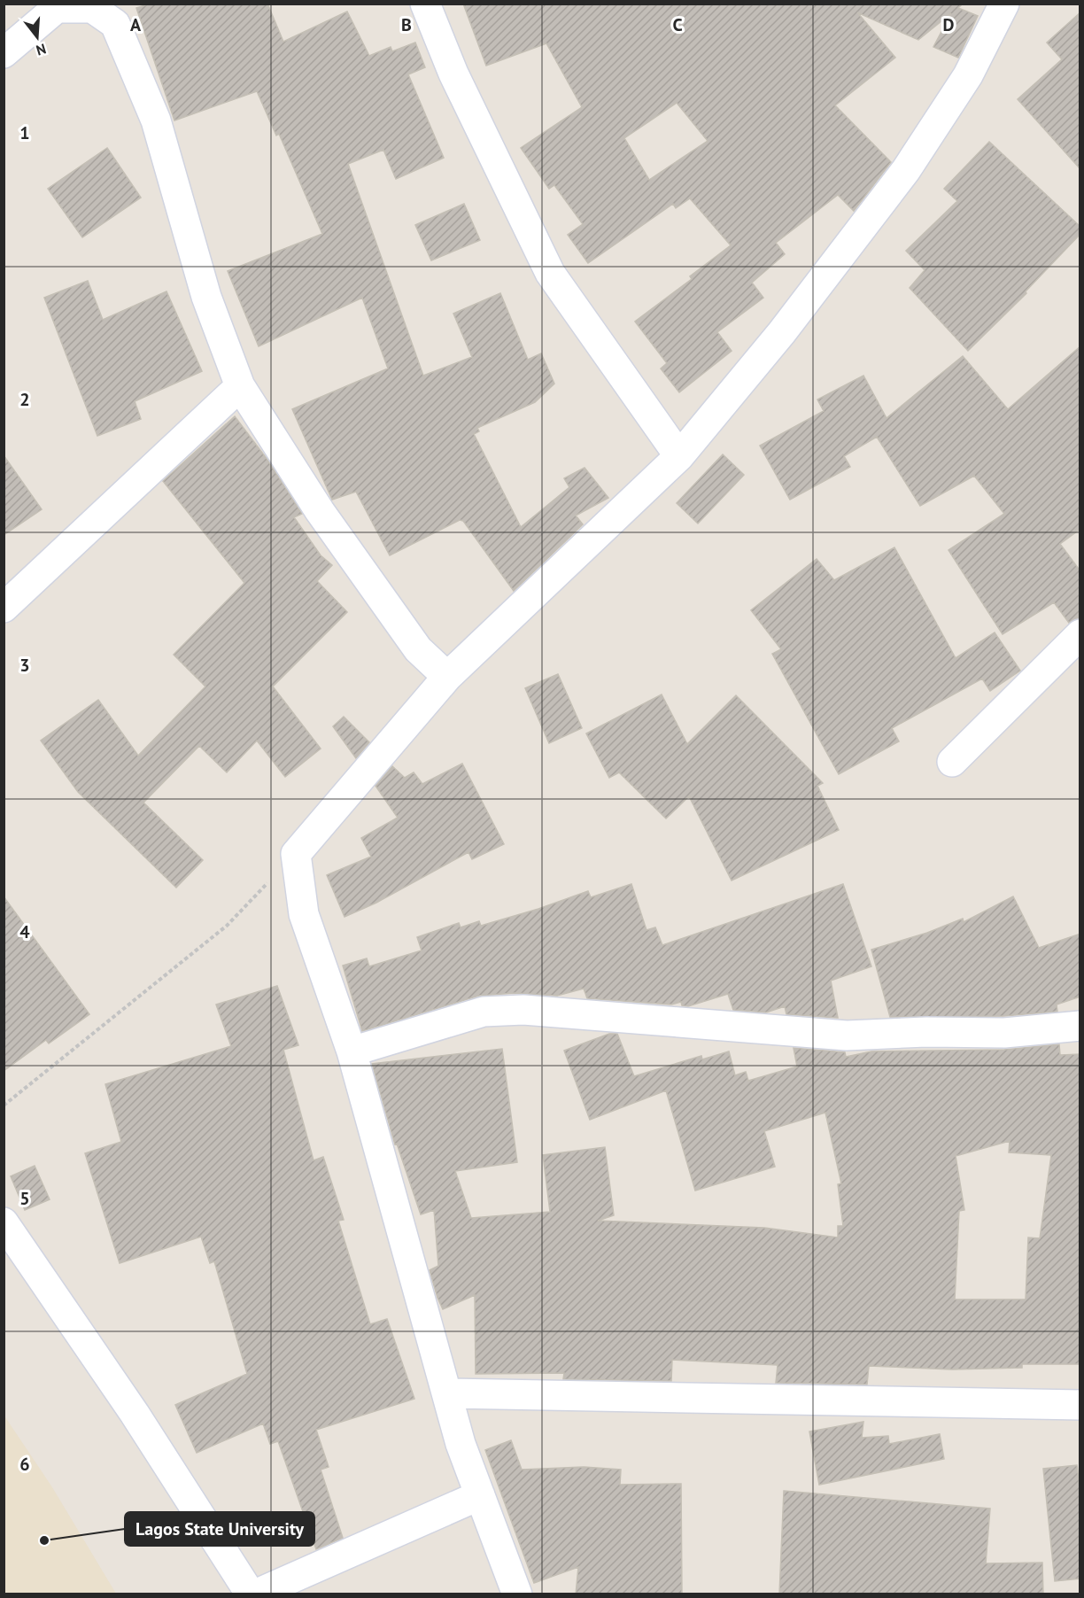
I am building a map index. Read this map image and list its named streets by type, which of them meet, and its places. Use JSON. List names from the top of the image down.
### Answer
{
  "places": ["Lagos State University"],
  "north": "bottom",
  "grid": {
    "columns": [
      "A",
      "B",
      "C",
      "D"
    ],
    "rows": [
      "1",
      "2",
      "3",
      "4",
      "5",
      "6"
    ]
  }
}
